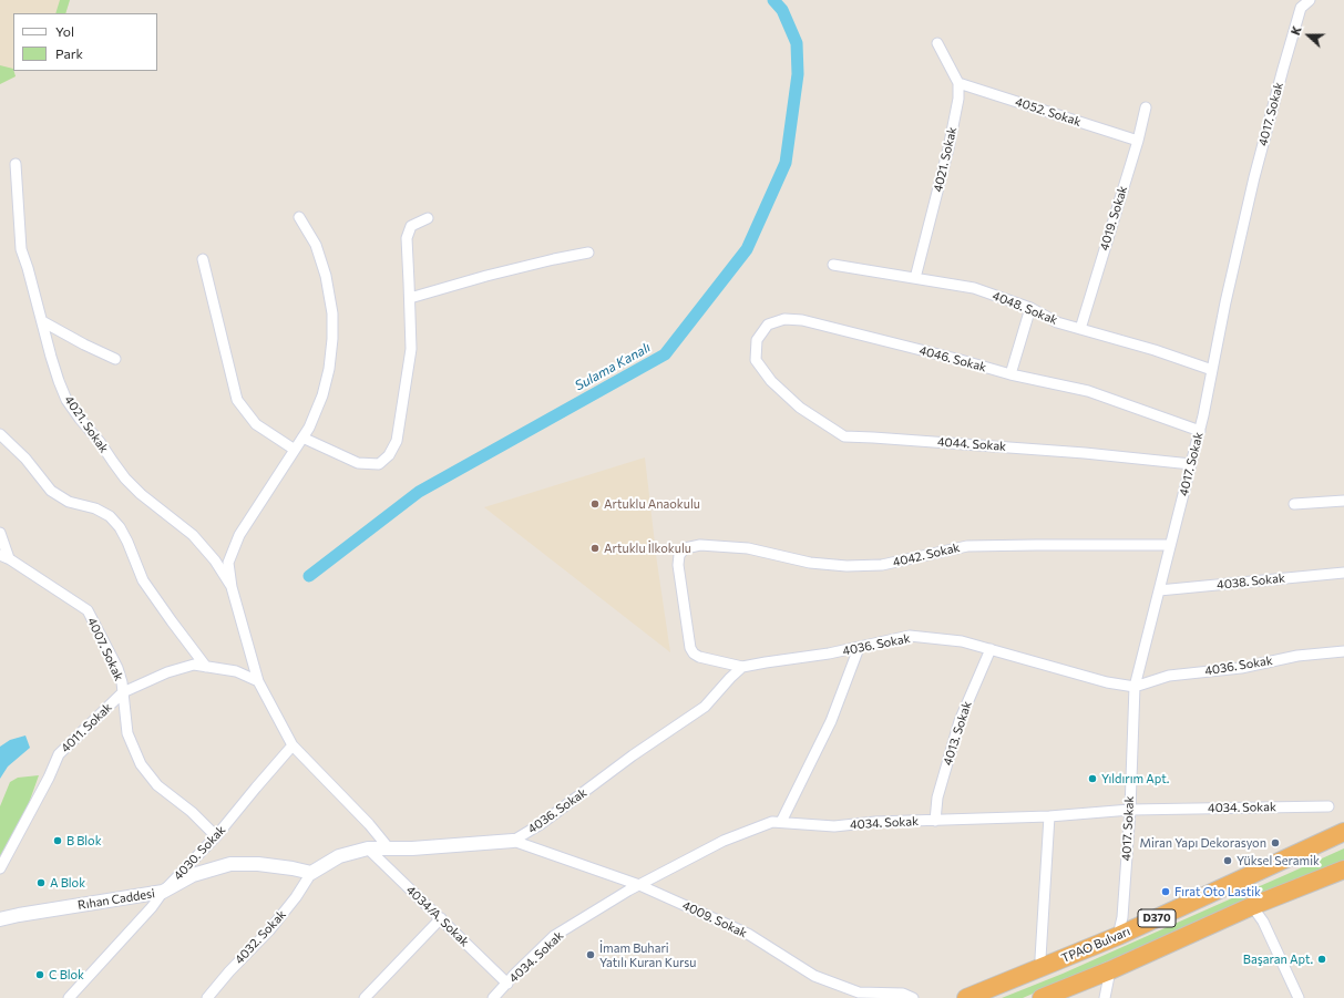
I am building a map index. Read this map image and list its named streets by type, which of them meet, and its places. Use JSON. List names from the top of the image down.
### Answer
{
  "streets": {
    "highway": ["D370", "TPAO Bulvarı"],
    "street": [
      "4052. Sokak",
      "4017. Sokak",
      "4021. Sokak",
      "4019. Sokak",
      "4048. Sokak",
      "4046. Sokak",
      "4044. Sokak",
      "4042. Sokak",
      "4038. Sokak",
      "4036. Sokak",
      "4007. Sokak",
      "4011. Sokak",
      "4013. Sokak",
      "4034. Sokak",
      "4030. Sokak",
      "Rıhan Caddesi",
      "4034/A. Sokak",
      "4009. Sokak",
      "4032. Sokak"
    ]
  },
  "crossings": [
    ["4052. Sokak", "4021. Sokak"],
    ["4052. Sokak", "4019. Sokak"],
    ["4017. Sokak", "4048. Sokak"],
    ["4017. Sokak", "4046. Sokak"],
    ["4017. Sokak", "4044. Sokak"],
    ["4017. Sokak", "4042. Sokak"],
    ["4017. Sokak", "4038. Sokak"],
    ["4017. Sokak", "4036. Sokak"],
    ["4017. Sokak", "4034. Sokak"],
    ["4017. Sokak", "TPAO Bulvarı"],
    ["4021. Sokak", "4048. Sokak"],
    ["4019. Sokak", "4048. Sokak"],
    ["4046. Sokak", "4044. Sokak"],
    ["4042. Sokak", "4036. Sokak"],
    ["4036. Sokak", "4013. Sokak"],
    ["4036. Sokak", "4009. Sokak"],
    ["4007. Sokak", "4011. Sokak"],
    ["4007. Sokak", "4030. Sokak"],
    ["4013. Sokak", "4034. Sokak"],
    ["4034. Sokak", "4034/A. Sokak"],
    ["4034. Sokak", "4009. Sokak"],
    ["4030. Sokak", "Rıhan Caddesi"],
    ["Rıhan Caddesi", "4032. Sokak"]
  ],
  "water": ["Sulama Kanalı"],
  "places": [
    "Artuklu Anaokulu",
    "Artuklu İlkokulu",
    "Yıldırım Apt.",
    "B Blok",
    "Miran Yapı Dekorasyon",
    "Yüksel Seramik",
    "A Blok",
    "Fırat Oto Lastik",
    "İmam Buhari Yatılı Kuran Kursu",
    "Başaran Apt.",
    "C Blok"
  ],
  "legend": ["Yol", "Park"],
  "north": "left"
}
